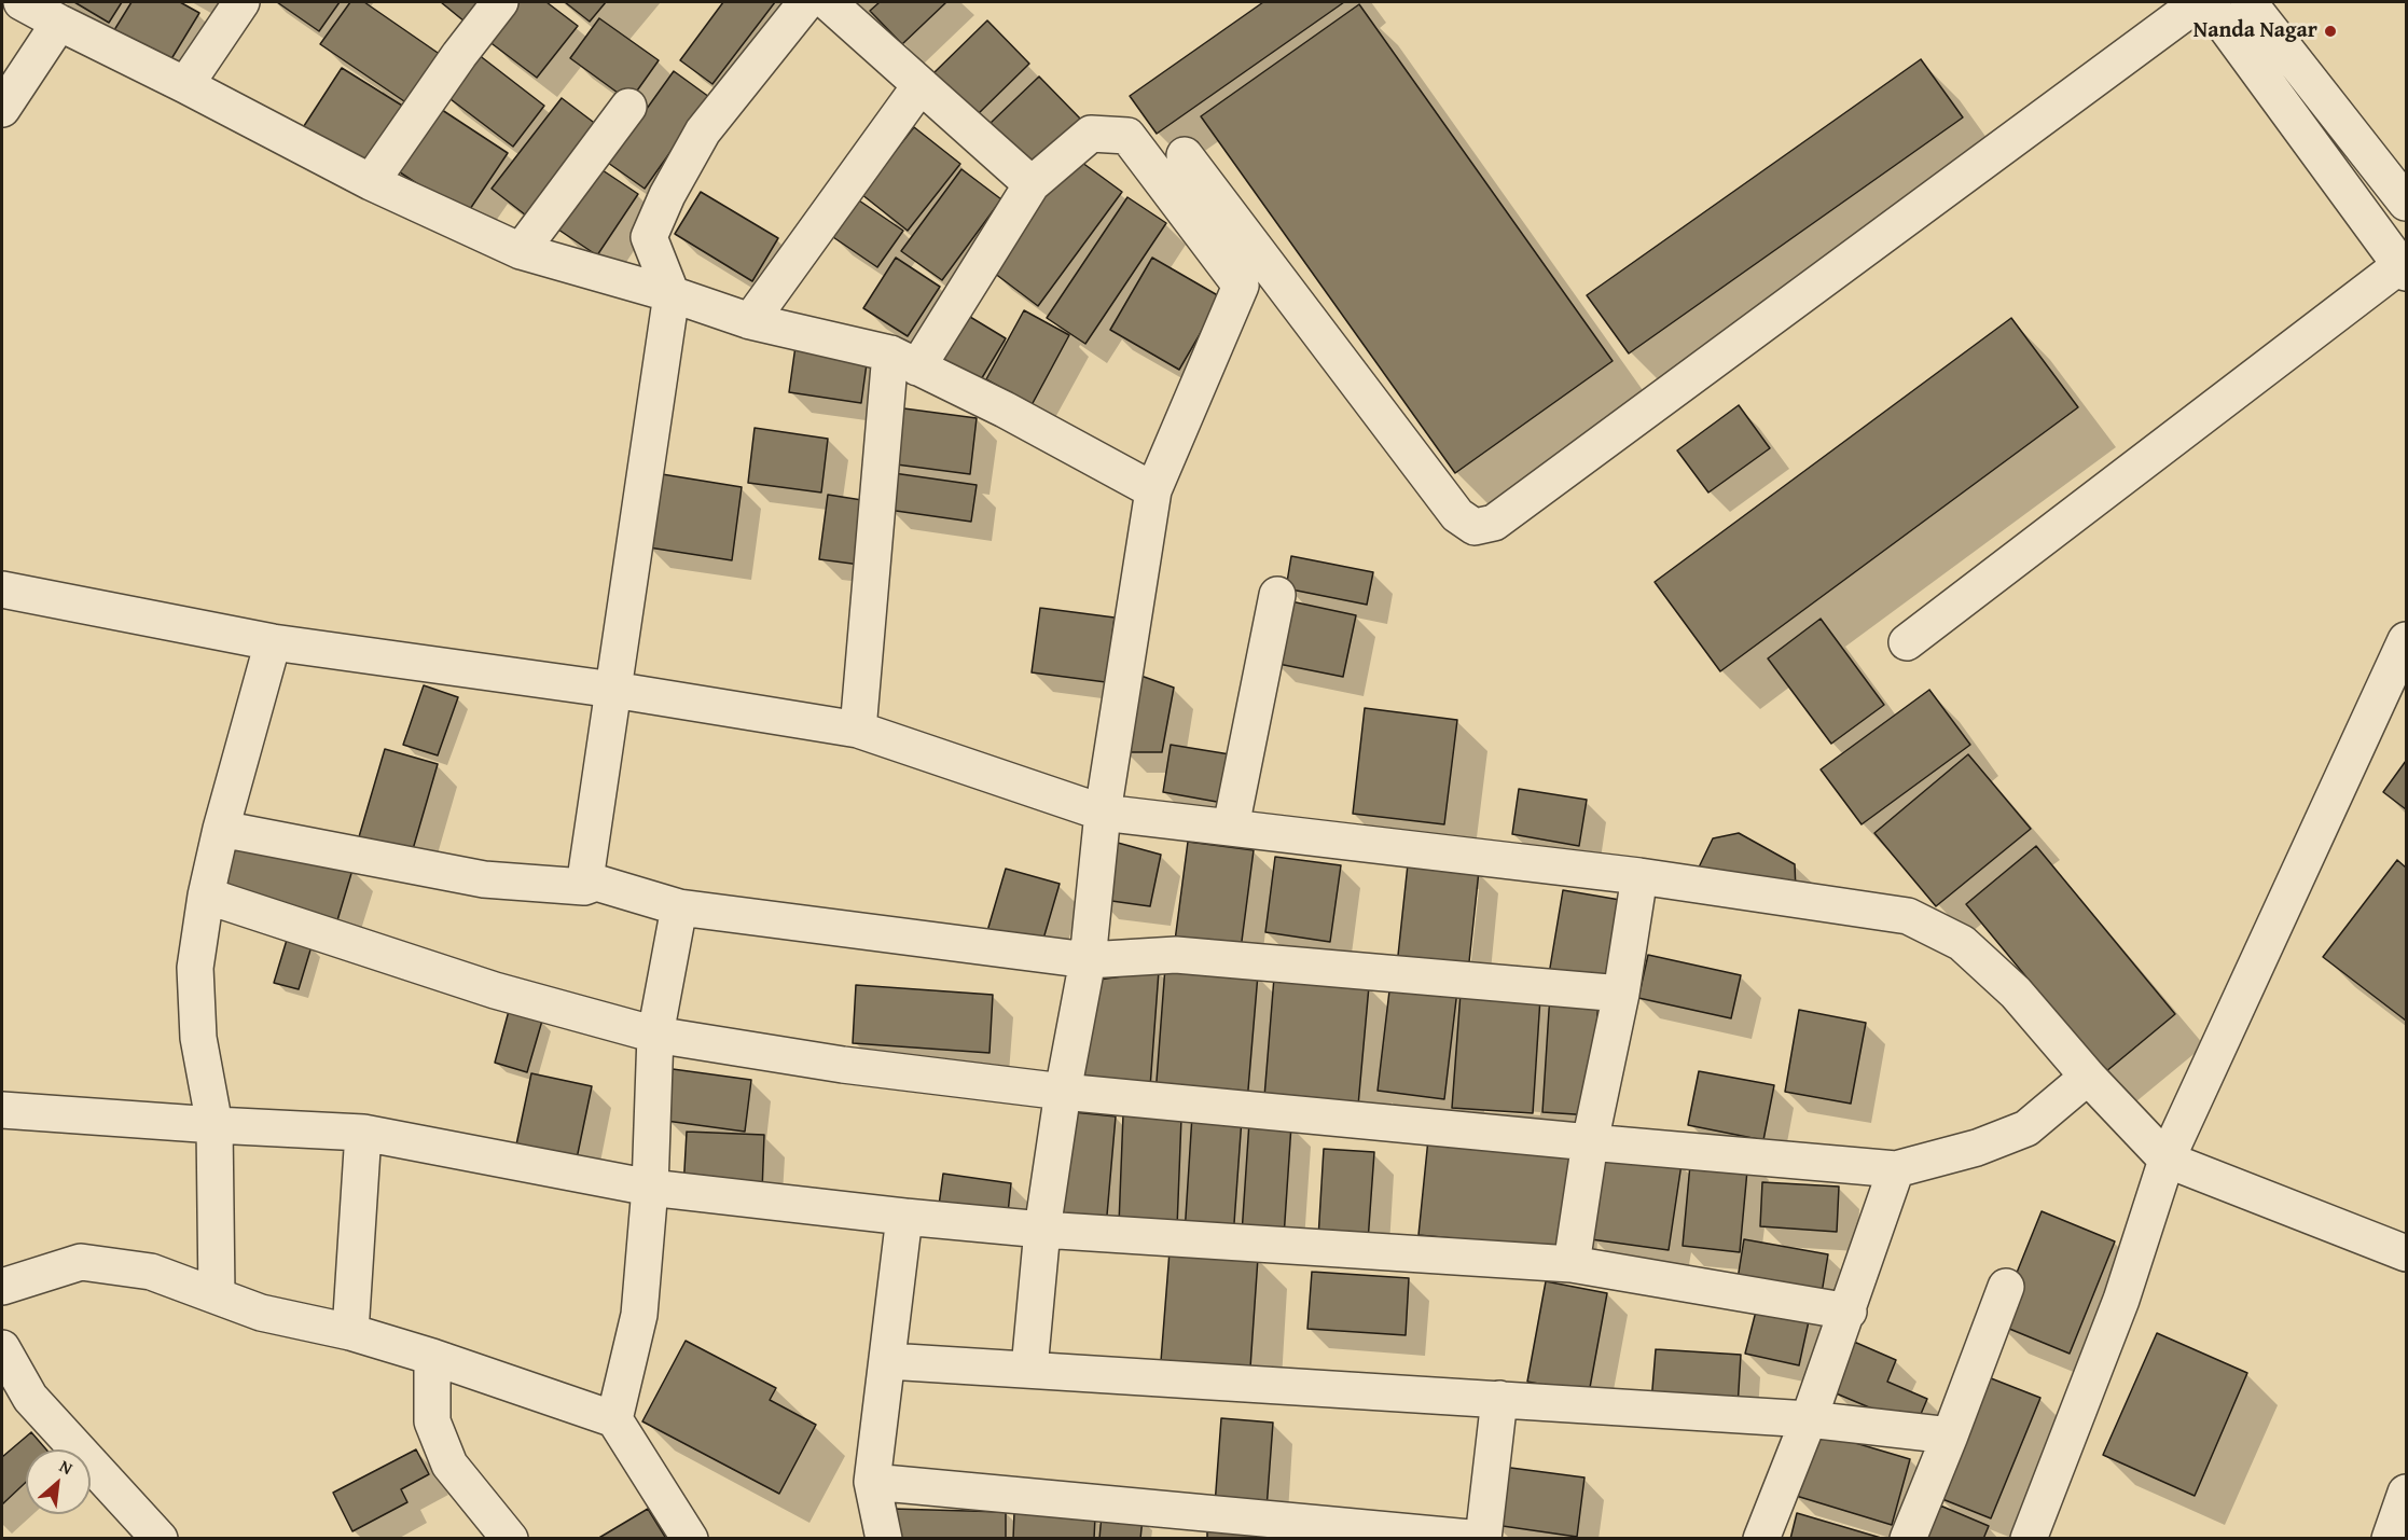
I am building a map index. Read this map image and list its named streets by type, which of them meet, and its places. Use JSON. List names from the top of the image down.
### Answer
{
  "places": ["Nanda Nagar"],
  "north": "top right"
}
